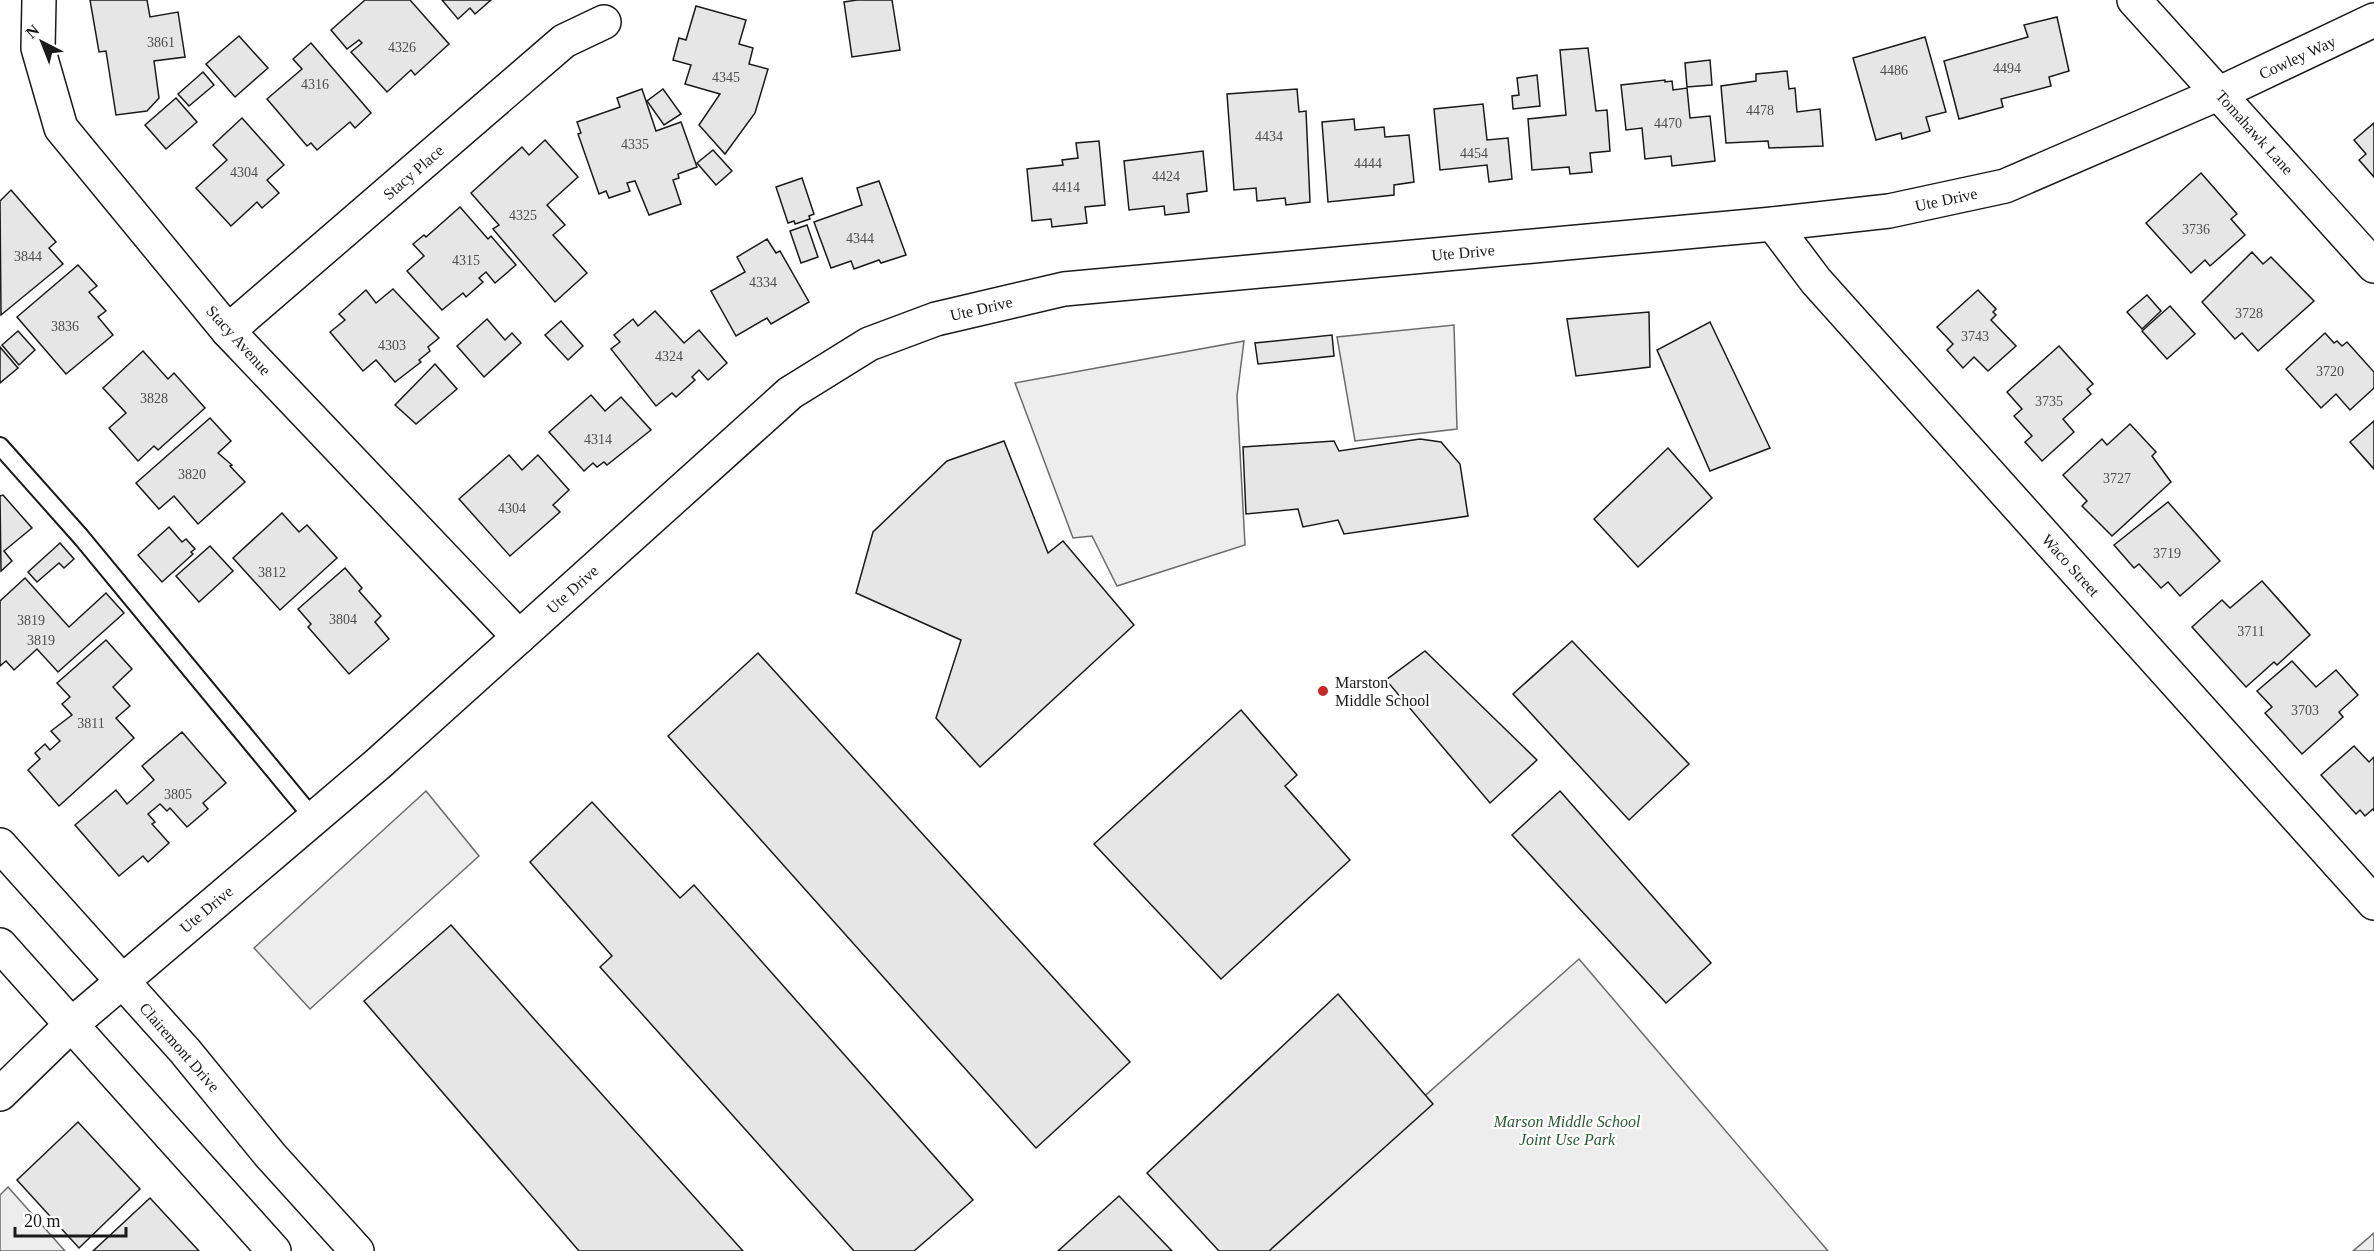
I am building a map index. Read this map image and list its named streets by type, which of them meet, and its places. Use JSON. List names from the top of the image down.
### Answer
{
  "streets": {
    "street": [
      "Cowley Way",
      "Tomahawk Lane",
      "Stacy Place",
      "Ute Drive",
      "Stacy Avenue",
      "Waco Street",
      "Clairemont Drive"
    ]
  },
  "crossings": [
    ["Cowley Way", "Tomahawk Lane"],
    ["Cowley Way", "Ute Drive"],
    ["Tomahawk Lane", "Ute Drive"],
    ["Stacy Place", "Stacy Avenue"],
    ["Ute Drive", "Stacy Avenue"],
    ["Ute Drive", "Waco Street"],
    ["Ute Drive", "Clairemont Drive"]
  ],
  "parks": ["Marson Middle School Joint Use Park"],
  "places": ["Marston Middle School"],
  "house_numbers": [
    "3861",
    "4326",
    "4494",
    "4486",
    "4345",
    "4316",
    "4478",
    "4470",
    "4434",
    "4335",
    "4454",
    "4444",
    "4304",
    "4424",
    "4414",
    "4325",
    "3736",
    "4344",
    "3844",
    "4315",
    "4334",
    "3728",
    "3836",
    "3743",
    "4303",
    "4324",
    "3720",
    "3828",
    "3735",
    "4314",
    "3820",
    "3727",
    "4304",
    "3719",
    "3812",
    "3804",
    "3819",
    "3711",
    "3819",
    "3703",
    "3811",
    "3805"
  ],
  "scale_bar": "20 m",
  "north": "top left"
}
